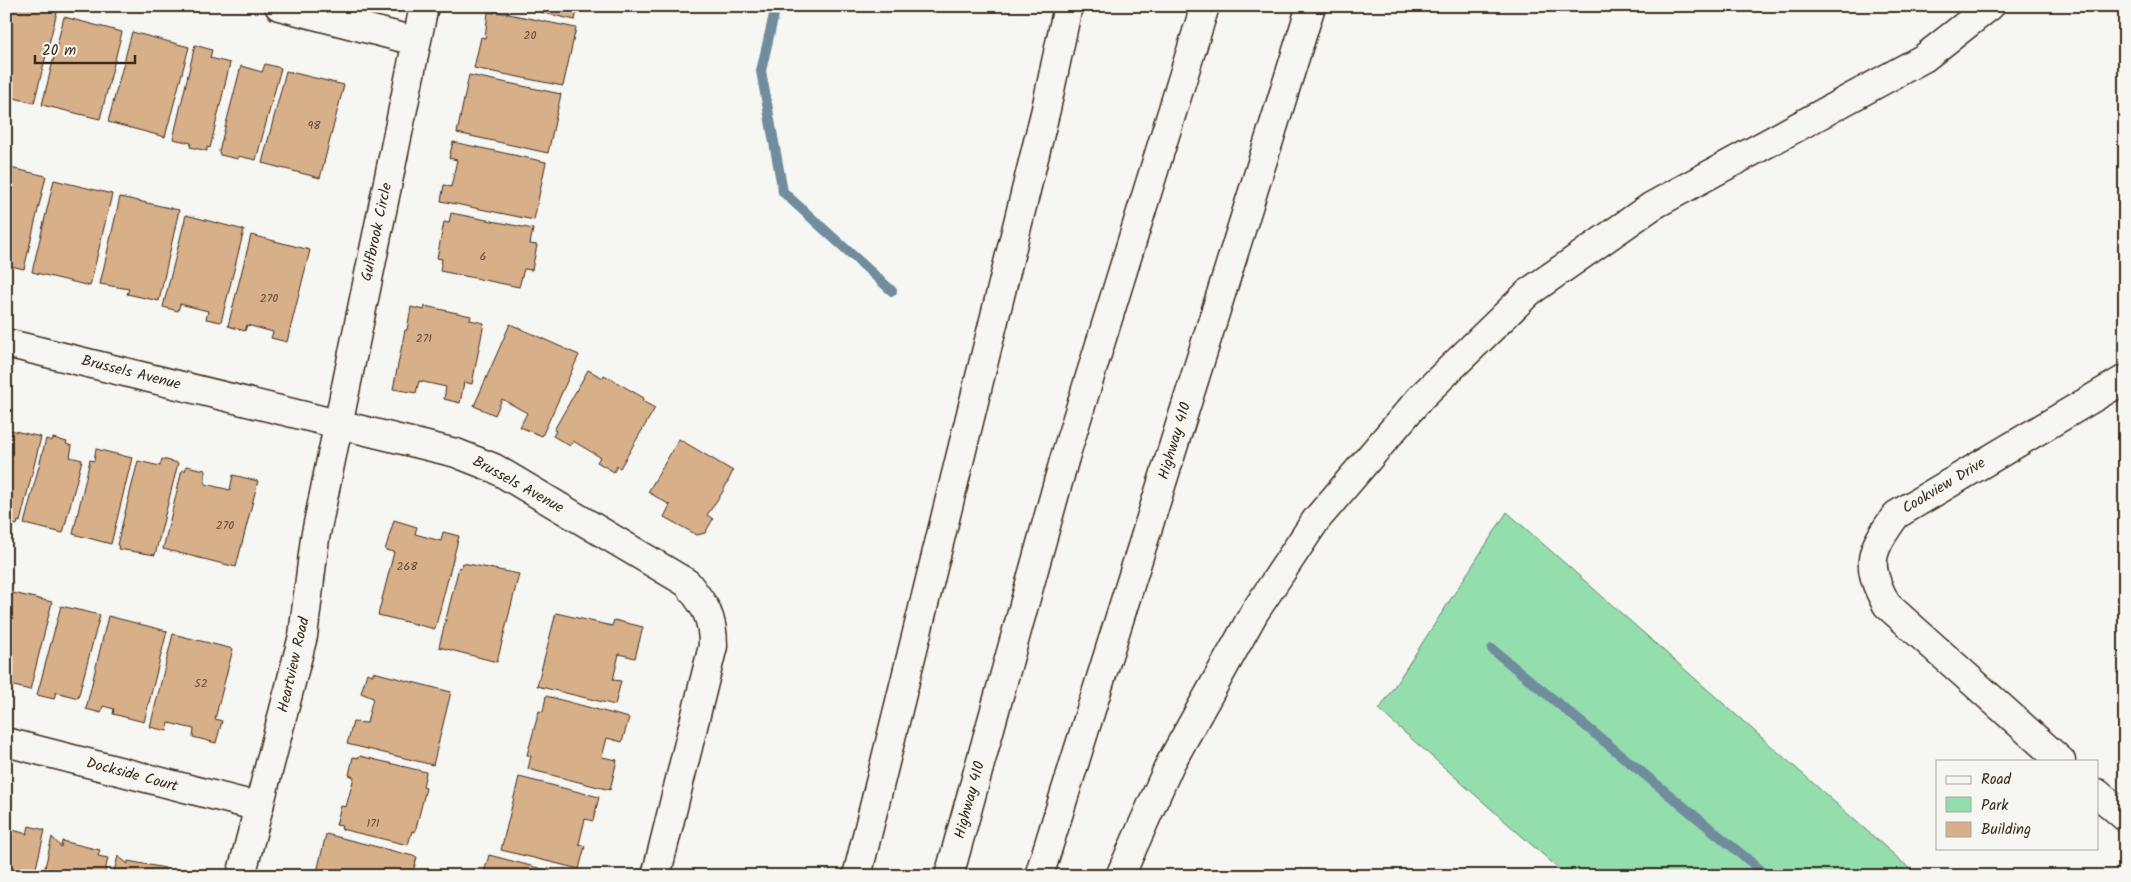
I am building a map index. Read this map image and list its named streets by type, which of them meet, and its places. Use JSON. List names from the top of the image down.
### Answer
{
  "streets": {
    "main road": [
      "Gulfbrook Circle",
      "Brussels Avenue",
      "Highway 410",
      "Cookview Drive",
      "Heartview Road",
      "Dockside Court"
    ]
  },
  "crossings": [
    ["Gulfbrook Circle", "Brussels Avenue"],
    ["Gulfbrook Circle", "Heartview Road"],
    ["Brussels Avenue", "Heartview Road"],
    ["Heartview Road", "Dockside Court"]
  ],
  "house_numbers": [
    "20",
    "98",
    "6",
    "270",
    "271",
    "270",
    "268",
    "52",
    "171"
  ],
  "legend": ["Road", "Park", "Building"],
  "scale_bar": "20 m"
}
